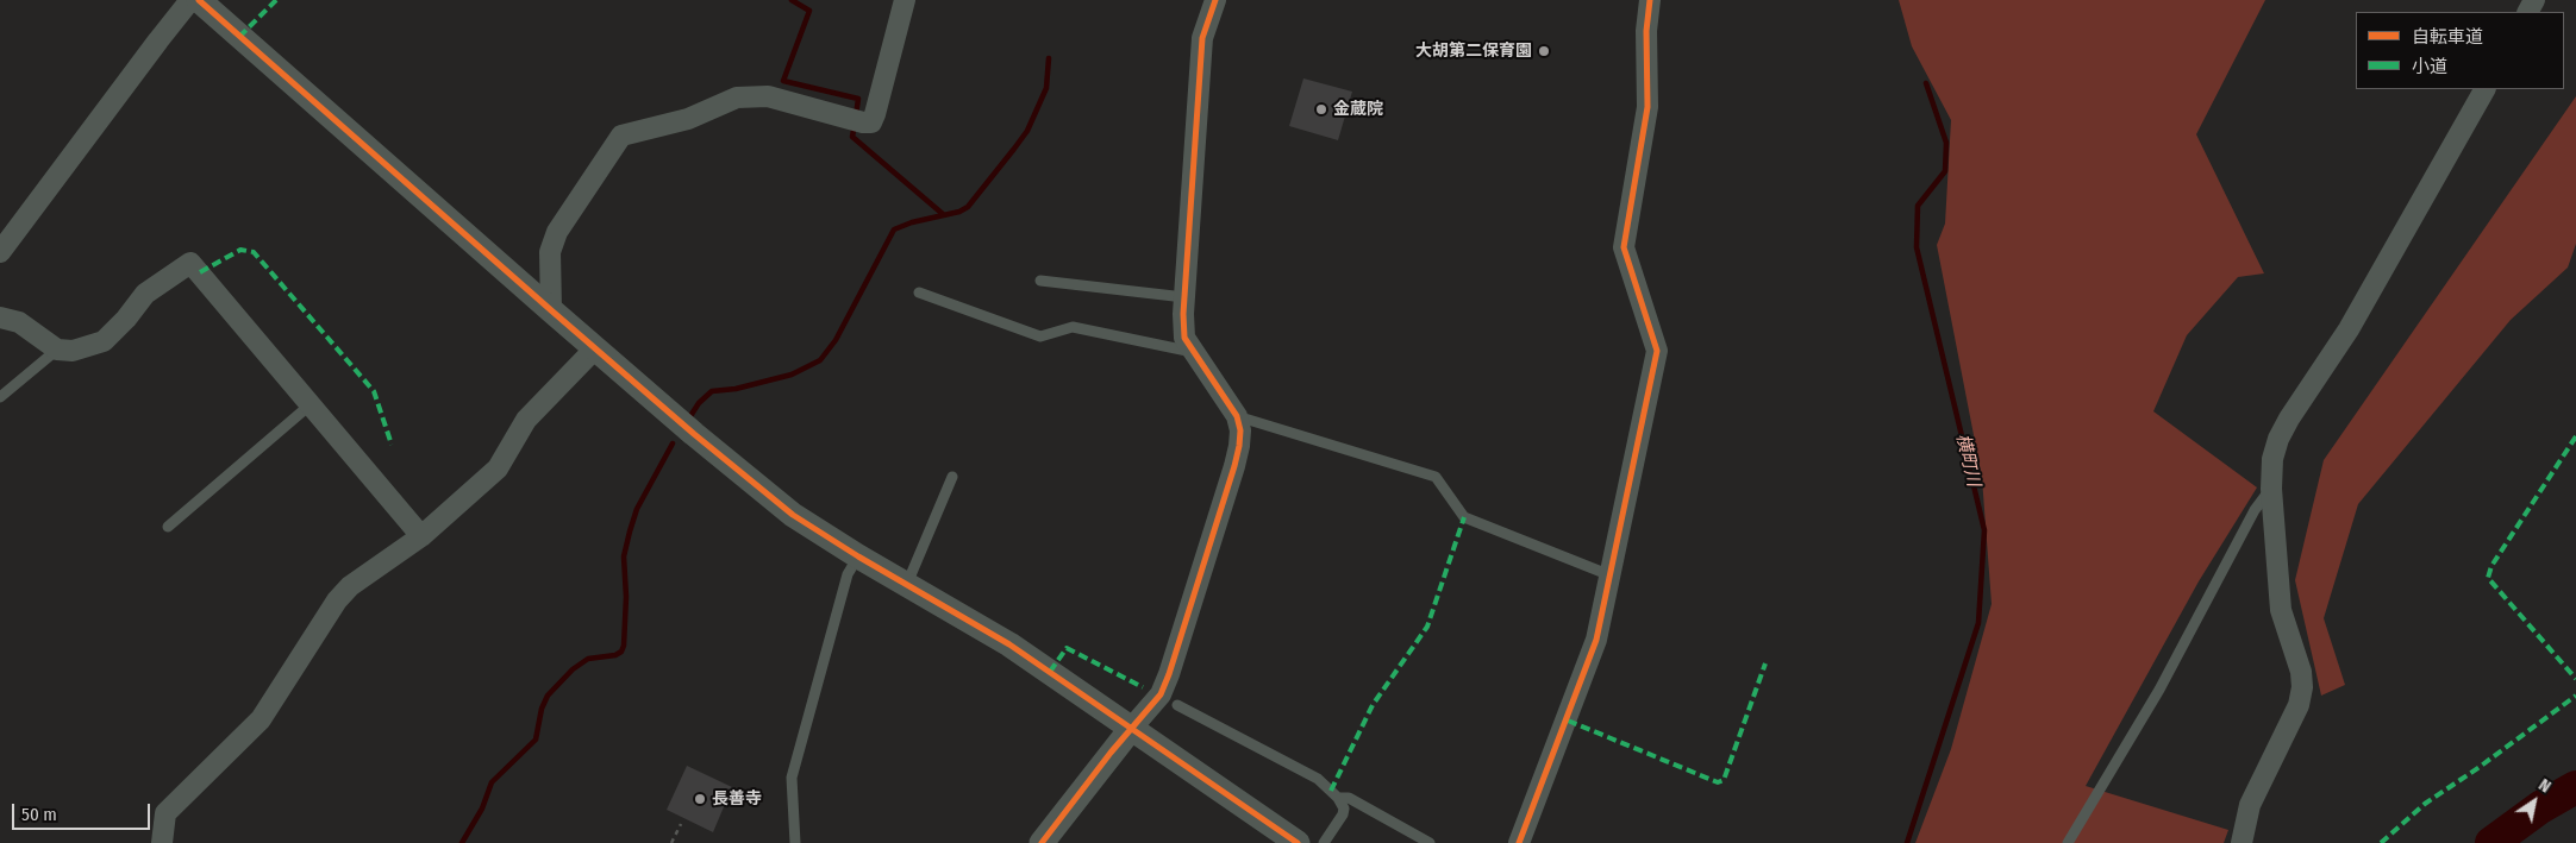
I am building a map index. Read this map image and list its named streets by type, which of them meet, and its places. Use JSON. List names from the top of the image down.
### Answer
{
  "water": ["横町川"],
  "places": ["大胡第二保育園", "金蔵院", "長善寺"],
  "legend": ["自転車道", "小道"],
  "scale_bar": "50 m",
  "north": "top right"
}
